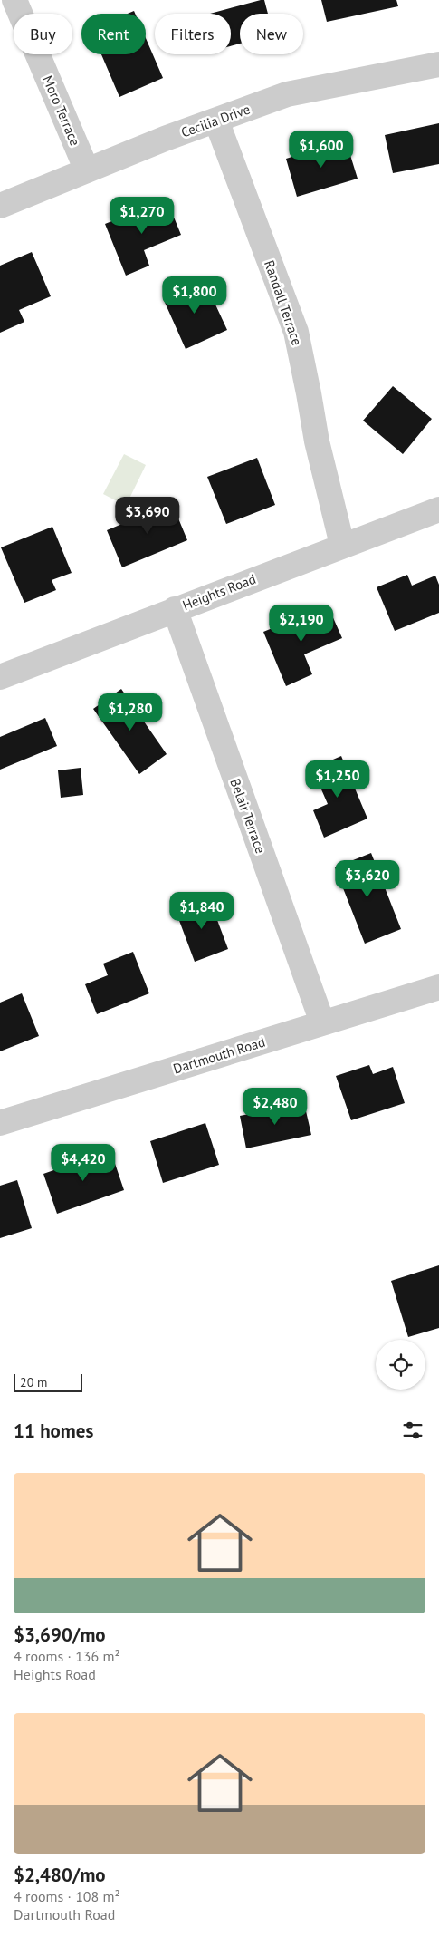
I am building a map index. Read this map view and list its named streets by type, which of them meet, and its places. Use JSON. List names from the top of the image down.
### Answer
{
  "streets": {
    "street": [
      "Moro Terrace",
      "Cecilia Drive",
      "Randall Terrace",
      "Heights Road",
      "Belair Terrace",
      "Dartmouth Road"
    ]
  },
  "crossings": [
    ["Moro Terrace", "Cecilia Drive"],
    ["Cecilia Drive", "Randall Terrace"],
    ["Randall Terrace", "Heights Road"],
    ["Heights Road", "Belair Terrace"],
    ["Belair Terrace", "Dartmouth Road"]
  ],
  "scale_bar": "20 m",
  "page": {
    "chip": [
      "Buy",
      "Rent",
      "Filters",
      "New"
    ],
    "price": [
      "$1,600",
      "$1,270",
      "$1,800",
      "$3,690",
      "$2,190",
      "$1,280",
      "$1,250",
      "$3,620",
      "$1,840",
      "$2,480",
      "$4,420"
    ],
    "scale": "20 m",
    "heading": "11 homes",
    "list": [
      {
        "name": "$3,690/mo",
        "note": "4 rooms · 136 m² · Heights Road"
      },
      {
        "name": "$2,480/mo",
        "note": "4 rooms · 108 m² · Dartmouth Road"
      }
    ]
  }
}
